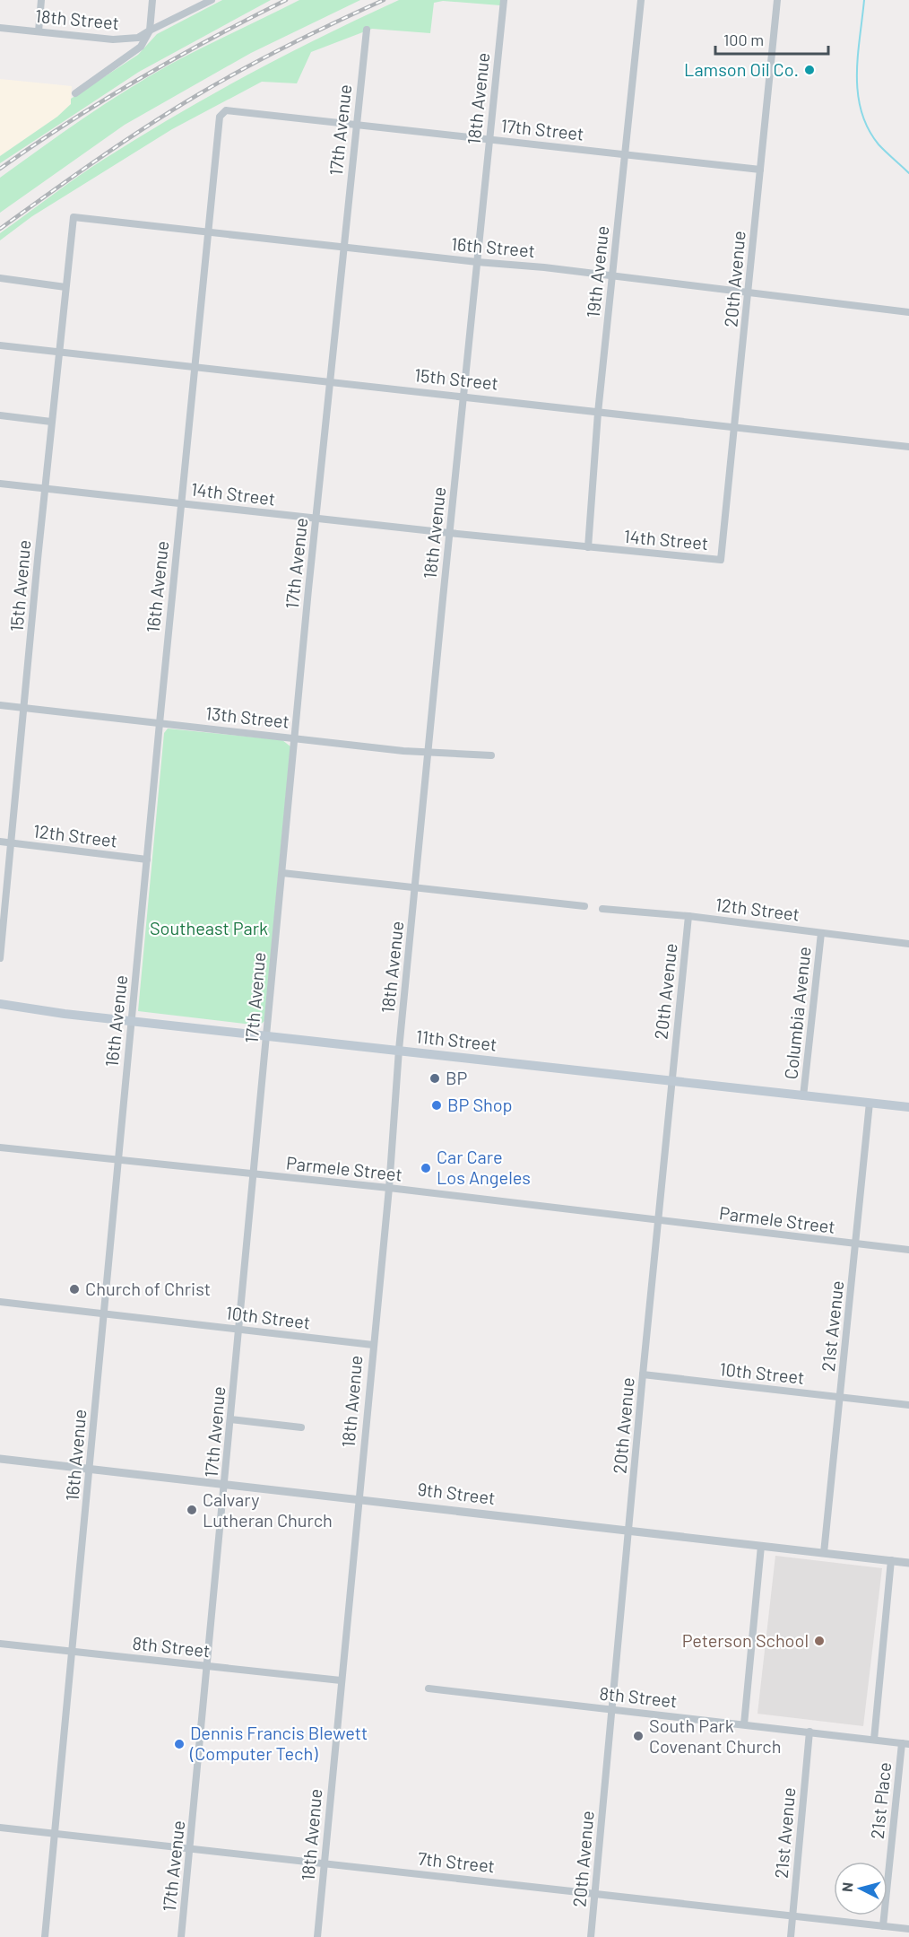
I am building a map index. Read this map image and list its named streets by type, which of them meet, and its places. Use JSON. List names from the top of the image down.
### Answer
{
  "streets": {
    "main road": ["11th Street"],
    "street": [
      "18th Street",
      "18th Avenue",
      "17th Avenue",
      "17th Street",
      "16th Street",
      "19th Avenue",
      "20th Avenue",
      "15th Street",
      "14th Street",
      "15th Avenue",
      "16th Avenue",
      "13th Street",
      "12th Street",
      "Columbia Avenue",
      "Parmele Street",
      "10th Street",
      "21st Avenue",
      "9th Street",
      "8th Street",
      "21st Place",
      "7th Street"
    ]
  },
  "crossings": [
    ["18th Avenue", "17th Street"],
    ["18th Avenue", "16th Street"],
    ["18th Avenue", "15th Street"],
    ["18th Avenue", "14th Street"],
    ["18th Avenue", "13th Street"],
    ["18th Avenue", "11th Street"],
    ["18th Avenue", "Parmele Street"],
    ["18th Avenue", "10th Street"],
    ["18th Avenue", "9th Street"],
    ["18th Avenue", "8th Street"],
    ["18th Avenue", "7th Street"],
    ["17th Avenue", "17th Street"],
    ["17th Avenue", "16th Street"],
    ["17th Avenue", "15th Street"],
    ["17th Avenue", "14th Street"],
    ["17th Avenue", "13th Street"],
    ["17th Avenue", "11th Street"],
    ["17th Avenue", "Parmele Street"],
    ["17th Avenue", "10th Street"],
    ["17th Avenue", "9th Street"],
    ["17th Avenue", "8th Street"],
    ["17th Avenue", "7th Street"],
    ["17th Street", "19th Avenue"],
    ["17th Street", "20th Avenue"],
    ["17th Street", "16th Avenue"],
    ["16th Street", "19th Avenue"],
    ["16th Street", "20th Avenue"],
    ["16th Street", "15th Avenue"],
    ["16th Street", "16th Avenue"],
    ["19th Avenue", "15th Street"],
    ["19th Avenue", "14th Street"],
    ["20th Avenue", "15th Street"],
    ["20th Avenue", "14th Street"],
    ["20th Avenue", "12th Street"],
    ["20th Avenue", "11th Street"],
    ["20th Avenue", "Parmele Street"],
    ["20th Avenue", "10th Street"],
    ["20th Avenue", "9th Street"],
    ["20th Avenue", "8th Street"],
    ["20th Avenue", "7th Street"],
    ["15th Street", "15th Avenue"],
    ["15th Street", "16th Avenue"],
    ["14th Street", "15th Avenue"],
    ["14th Street", "16th Avenue"],
    ["15th Avenue", "13th Street"],
    ["15th Avenue", "12th Street"],
    ["16th Avenue", "13th Street"],
    ["16th Avenue", "12th Street"],
    ["16th Avenue", "11th Street"],
    ["16th Avenue", "Parmele Street"],
    ["16th Avenue", "10th Street"],
    ["16th Avenue", "9th Street"],
    ["16th Avenue", "8th Street"],
    ["16th Avenue", "7th Street"],
    ["12th Street", "Columbia Avenue"],
    ["Columbia Avenue", "11th Street"],
    ["11th Street", "21st Avenue"],
    ["Parmele Street", "21st Avenue"],
    ["10th Street", "21st Avenue"],
    ["21st Avenue", "9th Street"],
    ["21st Avenue", "8th Street"],
    ["21st Avenue", "7th Street"],
    ["9th Street", "21st Place"],
    ["8th Street", "21st Place"],
    ["21st Place", "7th Street"]
  ],
  "parks": ["Southeast Park"],
  "places": [
    "Lamson Oil Co.",
    "BP",
    "BP Shop",
    "Car Care Los Angeles",
    "Church of Christ",
    "Calvary Lutheran Church",
    "Peterson School",
    "South Park Covenant Church",
    "Dennis Francis Blewett (Computer Tech)"
  ],
  "scale_bar": "100 m",
  "north": "left"
}
